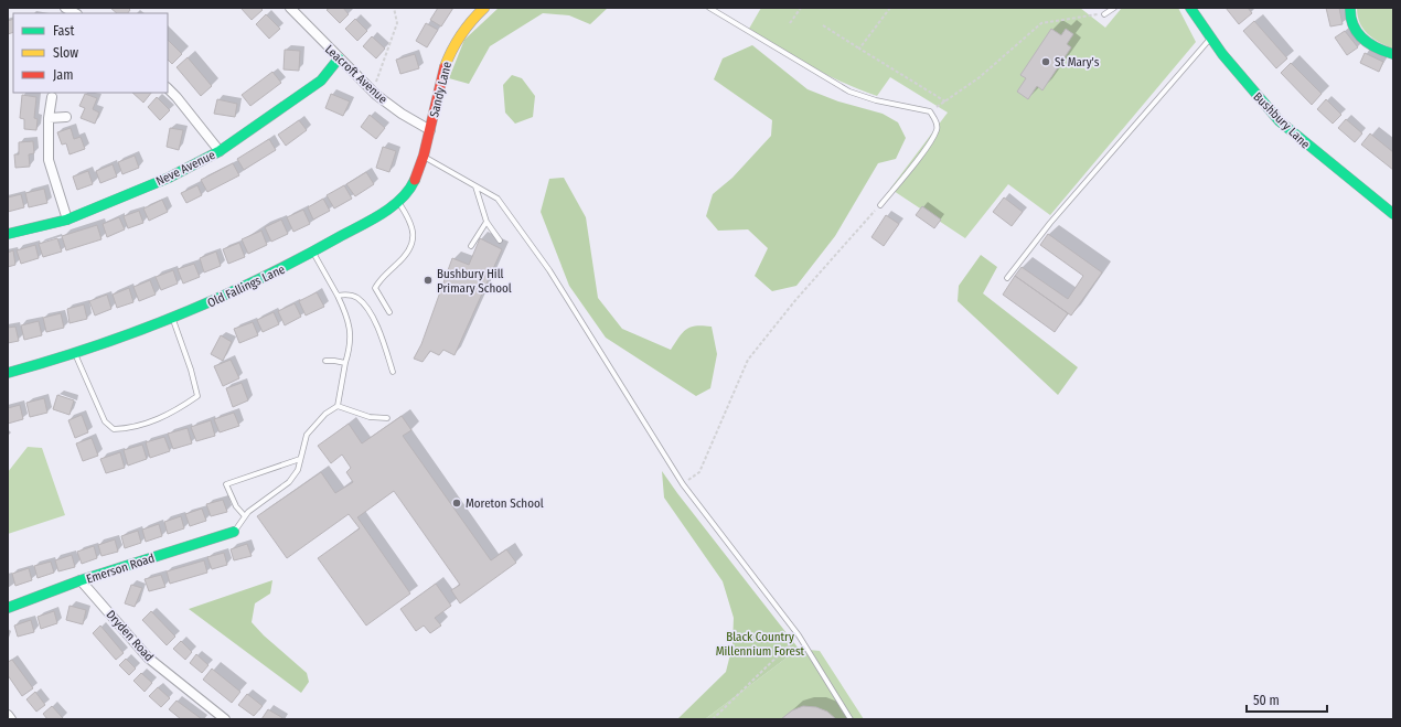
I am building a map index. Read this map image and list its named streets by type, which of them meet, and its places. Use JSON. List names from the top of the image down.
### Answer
{
  "streets": {
    "street": [
      "Leacroft Avenue",
      "Sandy Lane",
      "Bushbury Lane",
      "Neve Avenue",
      "Old Fallings Lane",
      "Emerson Road",
      "Dryden Road"
    ]
  },
  "crossings": [
    ["Leacroft Avenue", "Sandy Lane"],
    ["Leacroft Avenue", "Neve Avenue"],
    ["Leacroft Avenue", "Old Fallings Lane"],
    ["Sandy Lane", "Old Fallings Lane"],
    ["Emerson Road", "Dryden Road"]
  ],
  "parks": ["Black Country Millennium Forest"],
  "places": ["St Mary's", "Bushbury Hill Primary School", "Moreton School"],
  "legend": ["Fast", "Slow", "Jam"],
  "scale_bar": "50 m"
}
